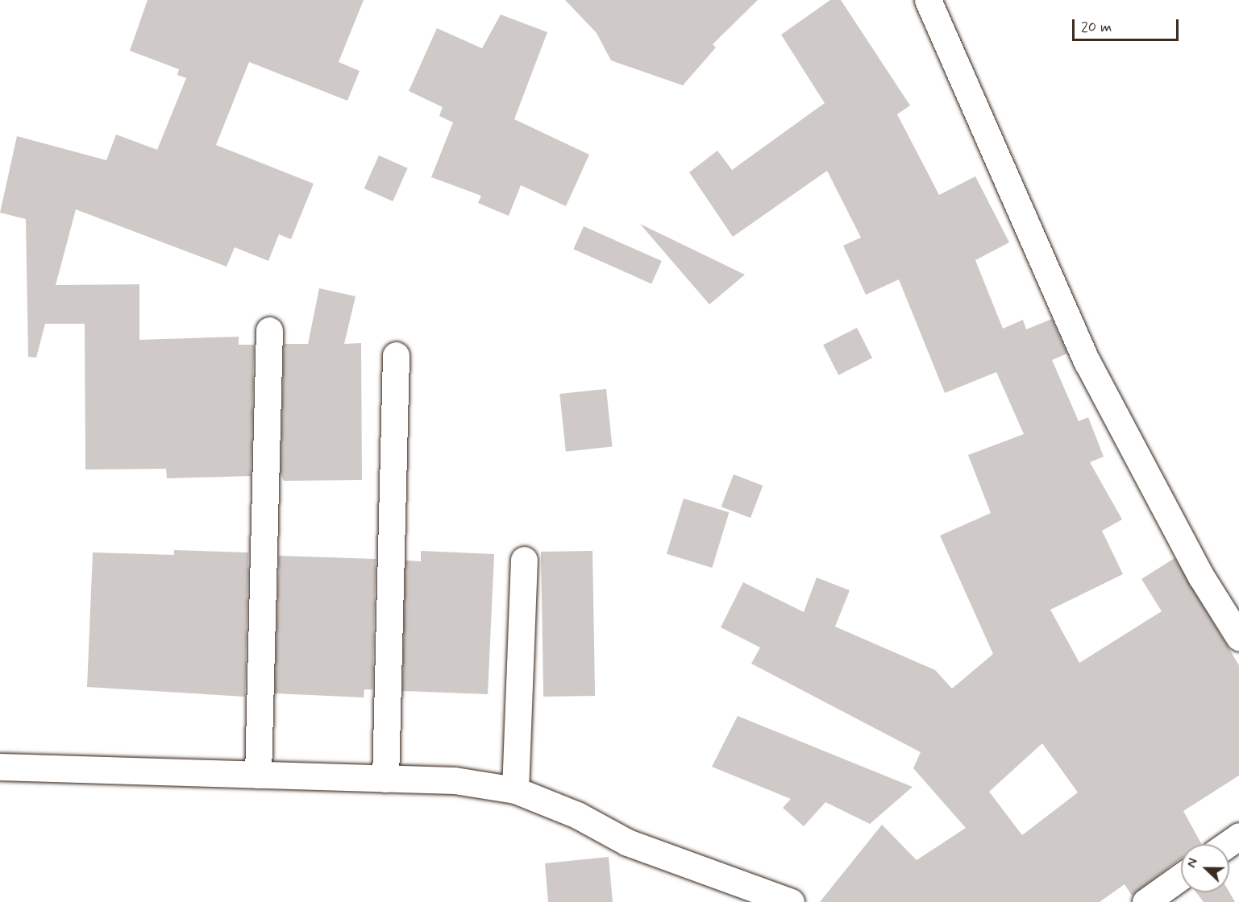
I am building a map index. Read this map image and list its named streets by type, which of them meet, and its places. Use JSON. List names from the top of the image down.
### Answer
{
  "scale_bar": "20 m",
  "north": "left"
}
